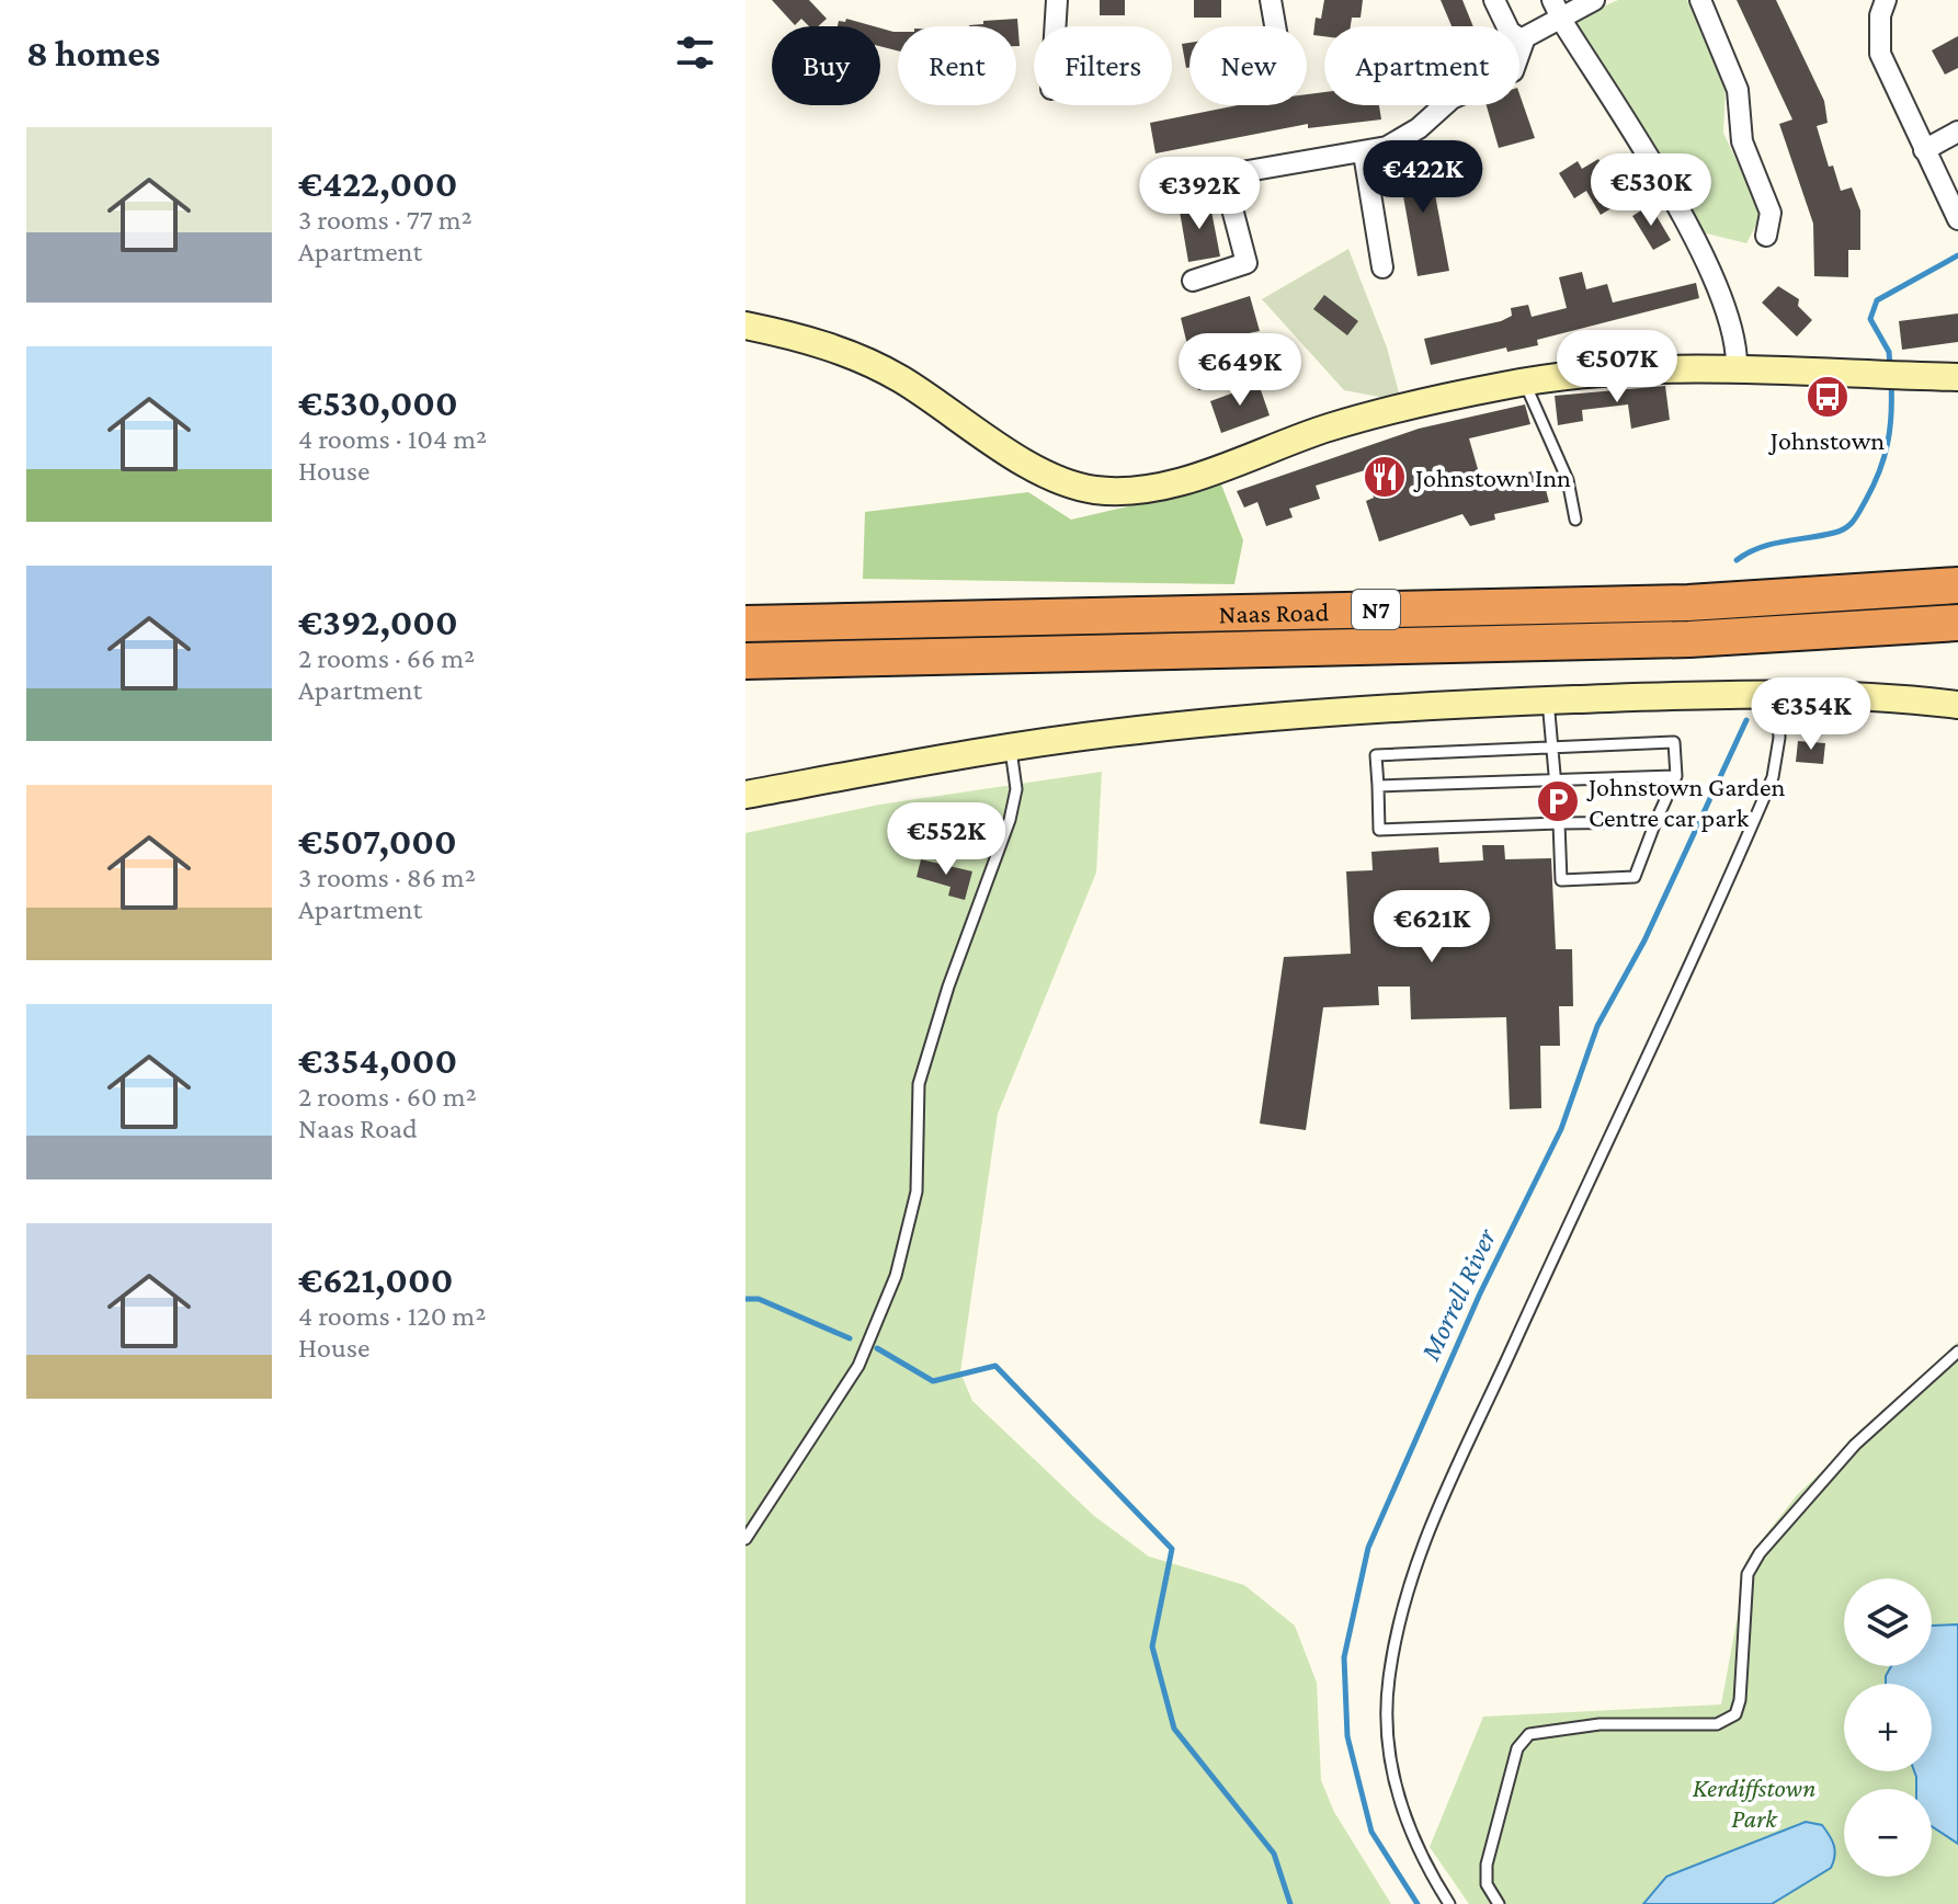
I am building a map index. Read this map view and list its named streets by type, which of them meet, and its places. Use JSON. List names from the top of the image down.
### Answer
{
  "streets": {
    "highway": ["N7", "Naas Road"]
  },
  "water": ["Morrell River"],
  "parks": ["Kerdiffstown Park"],
  "places": {
    "bus stop": ["Johnstown"],
    "restaurant": ["Johnstown Inn"],
    "parking": ["Johnstown Garden Centre car park"]
  },
  "page": {
    "heading": "8 homes",
    "chip": [
      "Buy",
      "Rent",
      "Filters",
      "New",
      "Apartment"
    ],
    "list": [
      {
        "name": "€422,000",
        "note": "3 rooms · 77 m² · Apartment"
      },
      {
        "name": "€530,000",
        "note": "4 rooms · 104 m² · House"
      },
      {
        "name": "€392,000",
        "note": "2 rooms · 66 m² · Apartment"
      },
      {
        "name": "€507,000",
        "note": "3 rooms · 86 m² · Apartment"
      },
      {
        "name": "€354,000",
        "note": "2 rooms · 60 m² · Naas Road"
      },
      {
        "name": "€621,000",
        "note": "4 rooms · 120 m² · House"
      }
    ],
    "price": [
      "€422K",
      "€530K",
      "€392K",
      "€507K",
      "€649K",
      "€354K",
      "€552K",
      "€621K"
    ],
    "map_buttons": ["+", "−"]
  }
}
